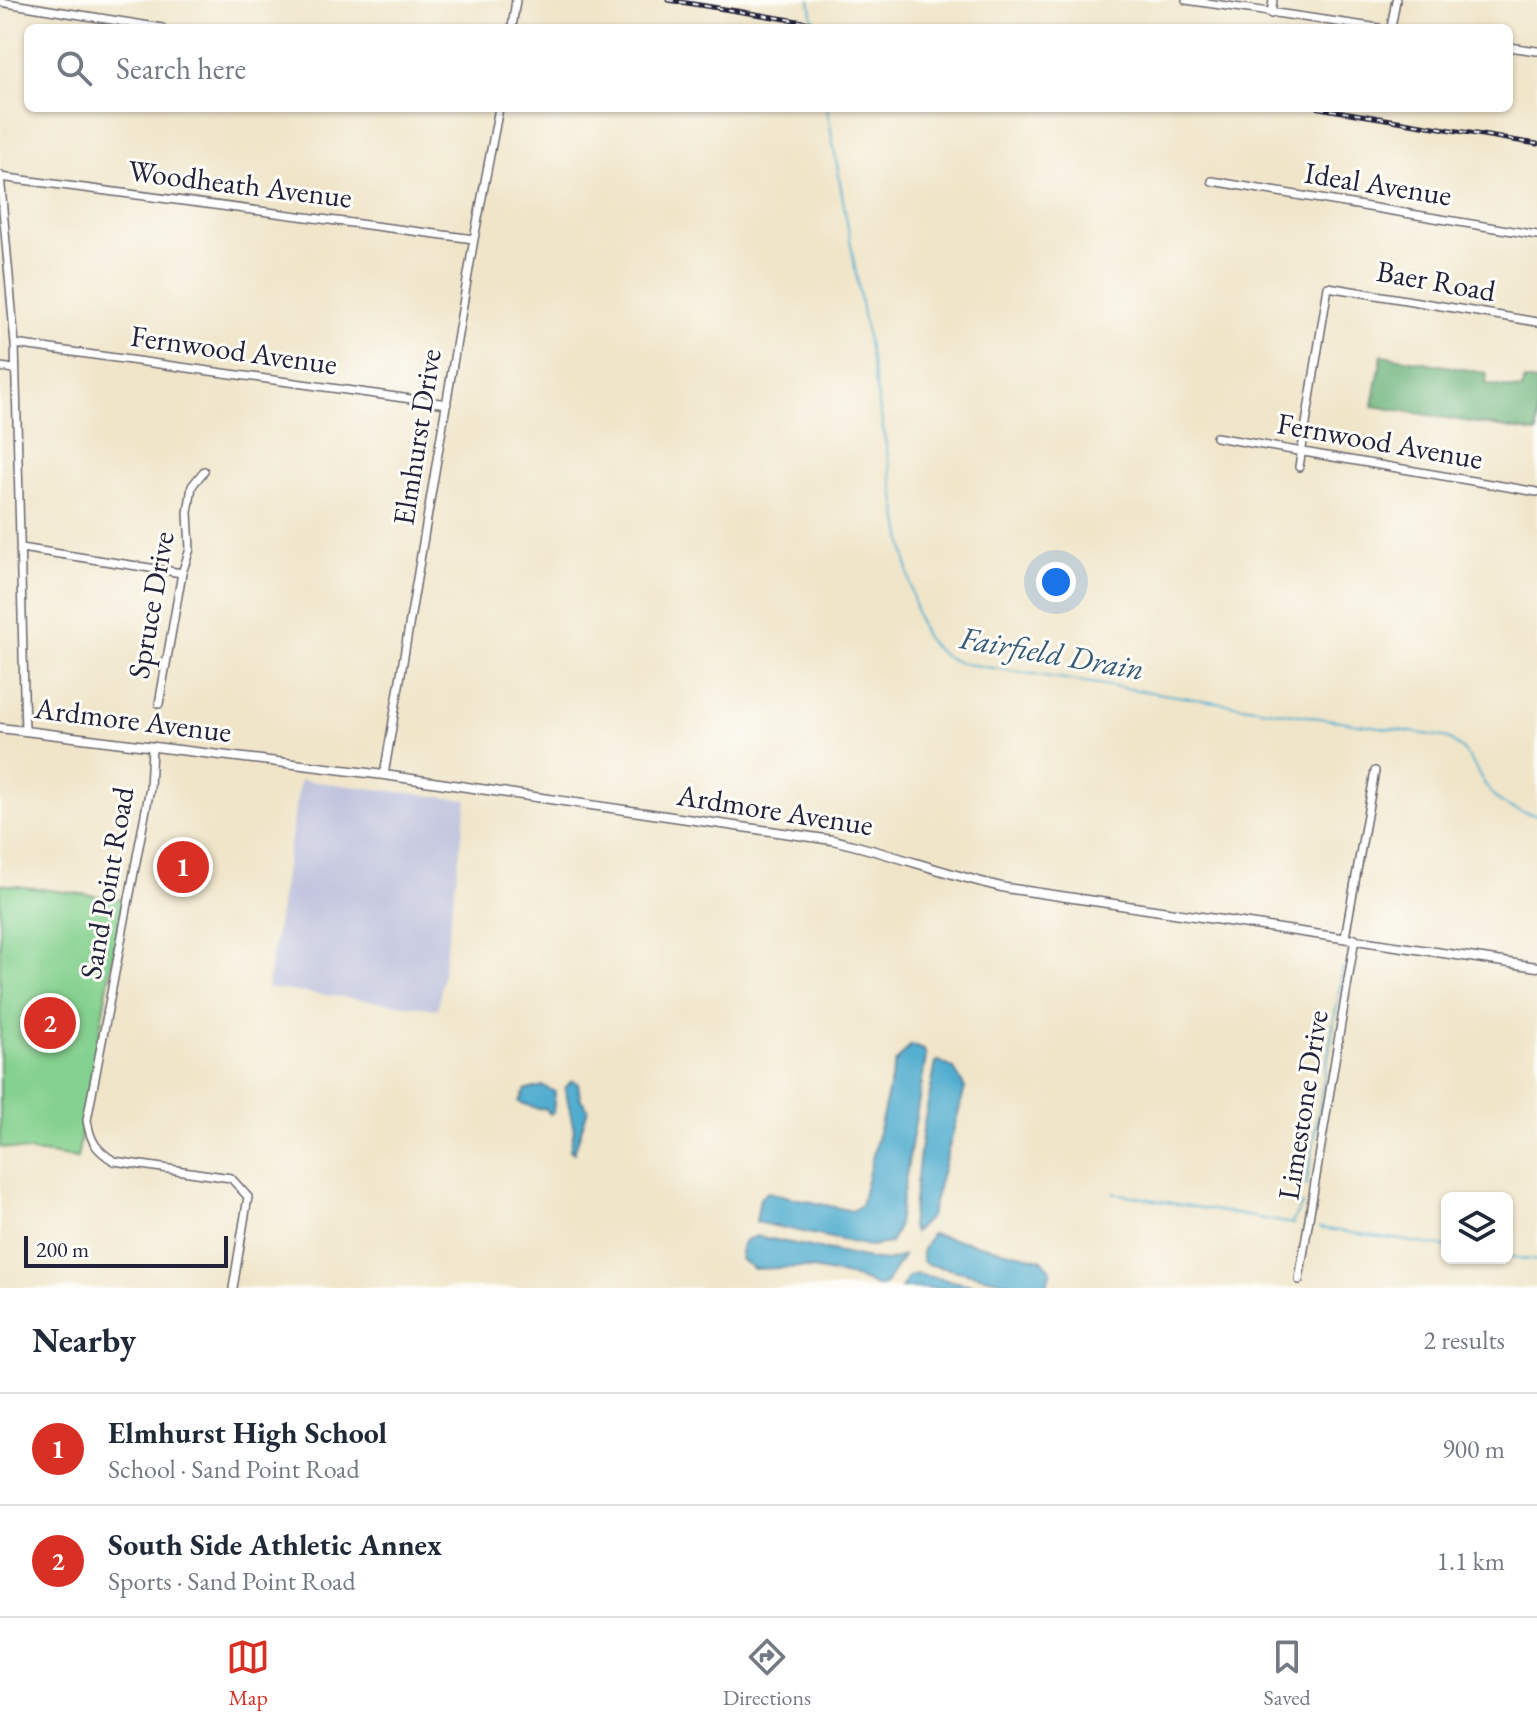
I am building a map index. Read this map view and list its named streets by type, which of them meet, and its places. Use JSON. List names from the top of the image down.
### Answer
{
  "streets": {
    "main road": ["Ardmore Avenue"],
    "street": [
      "Woodheath Avenue",
      "Ideal Avenue",
      "Baer Road",
      "Fernwood Avenue",
      "Elmhurst Drive",
      "Spruce Drive",
      "Sand Point Road",
      "Limestone Drive"
    ]
  },
  "crossings": [
    ["Woodheath Avenue", "Elmhurst Drive"],
    ["Baer Road", "Fernwood Avenue"],
    ["Fernwood Avenue", "Elmhurst Drive"],
    ["Elmhurst Drive", "Ardmore Avenue"],
    ["Ardmore Avenue", "Sand Point Road"],
    ["Ardmore Avenue", "Limestone Drive"]
  ],
  "water": ["Fairfield Drain"],
  "scale_bar": "200 m",
  "page": {
    "search": "Search here",
    "pins": ["1", "2"],
    "scale": "200 m",
    "heading": ["Nearby", "2 results"],
    "list": [
      {
        "mark": "1",
        "name": "Elmhurst High School",
        "note": "School · Sand Point Road",
        "value": "900 m"
      },
      {
        "mark": "2",
        "name": "South Side Athletic Annex",
        "note": "Sports · Sand Point Road",
        "value": "1.1 km"
      }
    ],
    "nav": ["Map", "Directions", "Saved"]
  }
}
